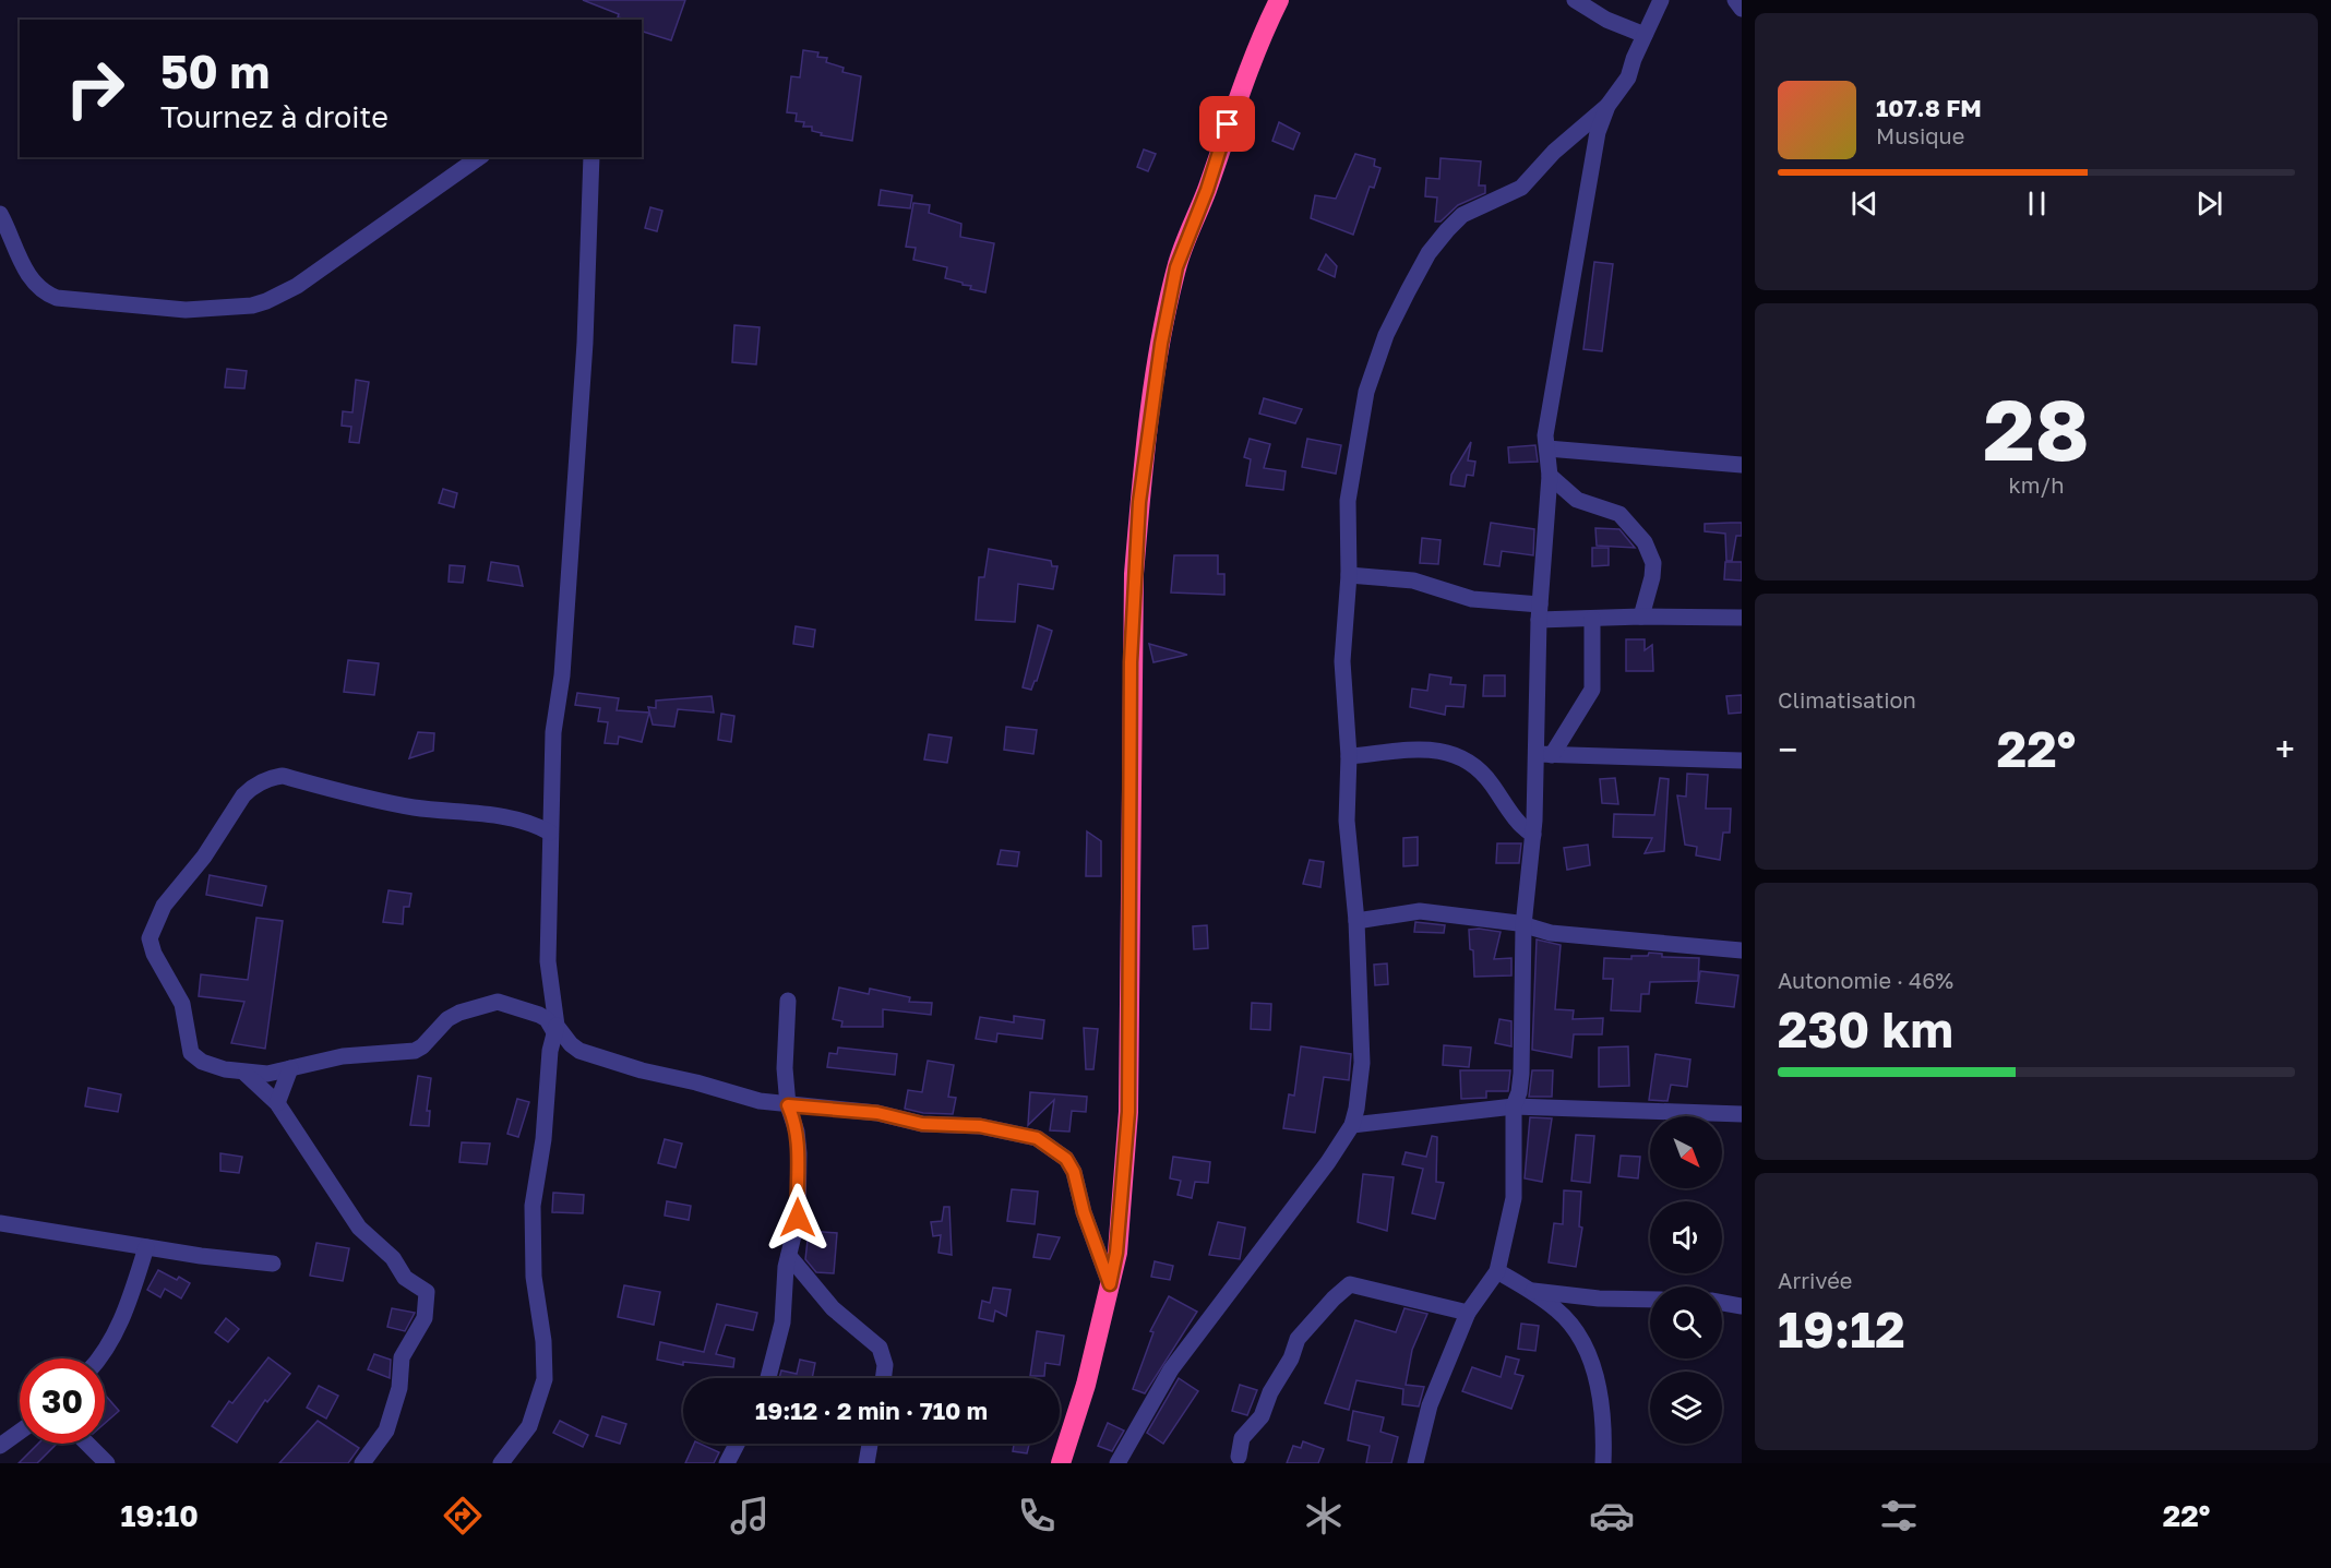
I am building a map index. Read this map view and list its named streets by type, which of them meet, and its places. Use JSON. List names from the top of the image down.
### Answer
{
  "north": "bottom right",
  "page": {
    "turn": ["50 m", "Tournez à droite"],
    "song": ["107.8 FM", "Musique"],
    "tile": [
      ["28", "km/h"],
      "Climatisation",
      ["Autonomie · 46%", "230 km"],
      ["Arrivée", "19:12"]
    ],
    "heat": ["−", "22°", "+"],
    "limit": "30",
    "trip": "19:12 · 2 min · 710 m",
    "tabs": ["19:10", "22°"]
  }
}
